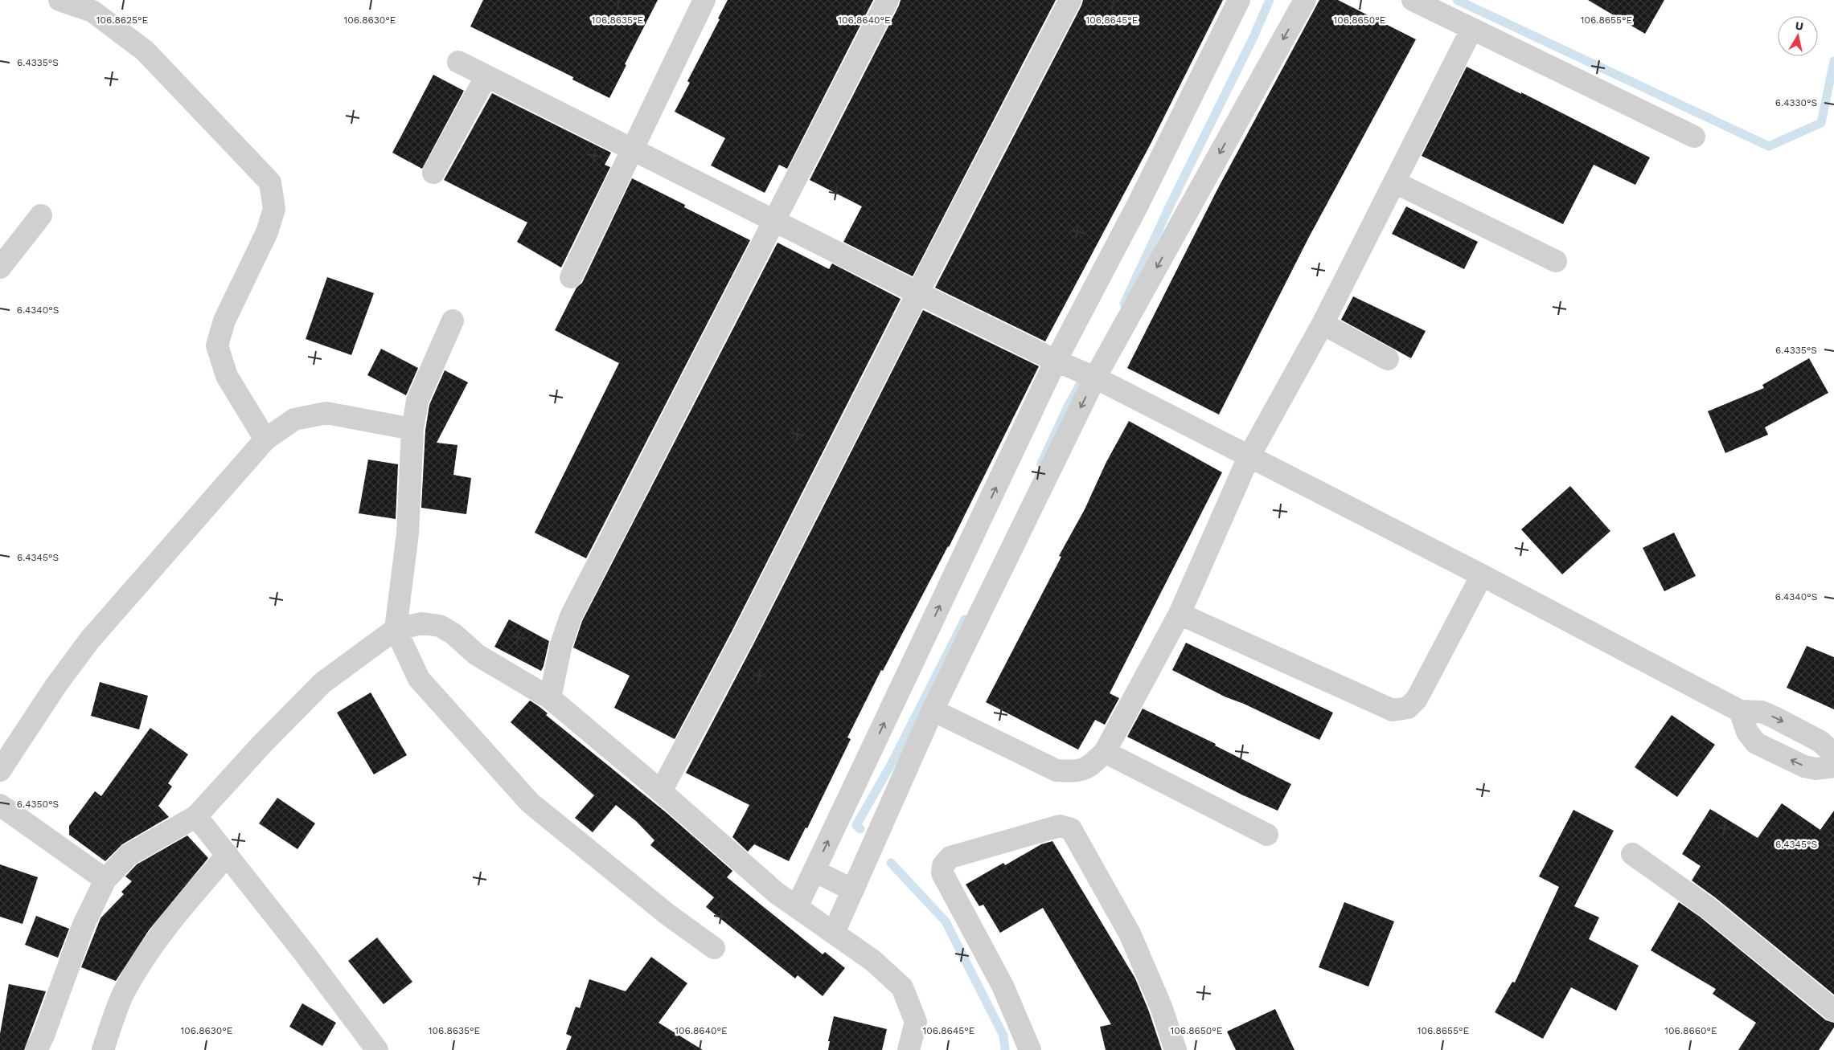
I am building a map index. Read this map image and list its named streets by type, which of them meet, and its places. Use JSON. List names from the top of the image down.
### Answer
{
  "north": "top",
  "coordinates": [
    "106.8655°E",
    "106.8625°E",
    "106.8630°E",
    "106.8635°E",
    "106.8640°E",
    "106.8645°E",
    "106.8650°E",
    "6.4335°S",
    "6.4330°S",
    "6.4340°S",
    "6.4345°S",
    "6.4350°S",
    "106.8660°E"
  ]
}
